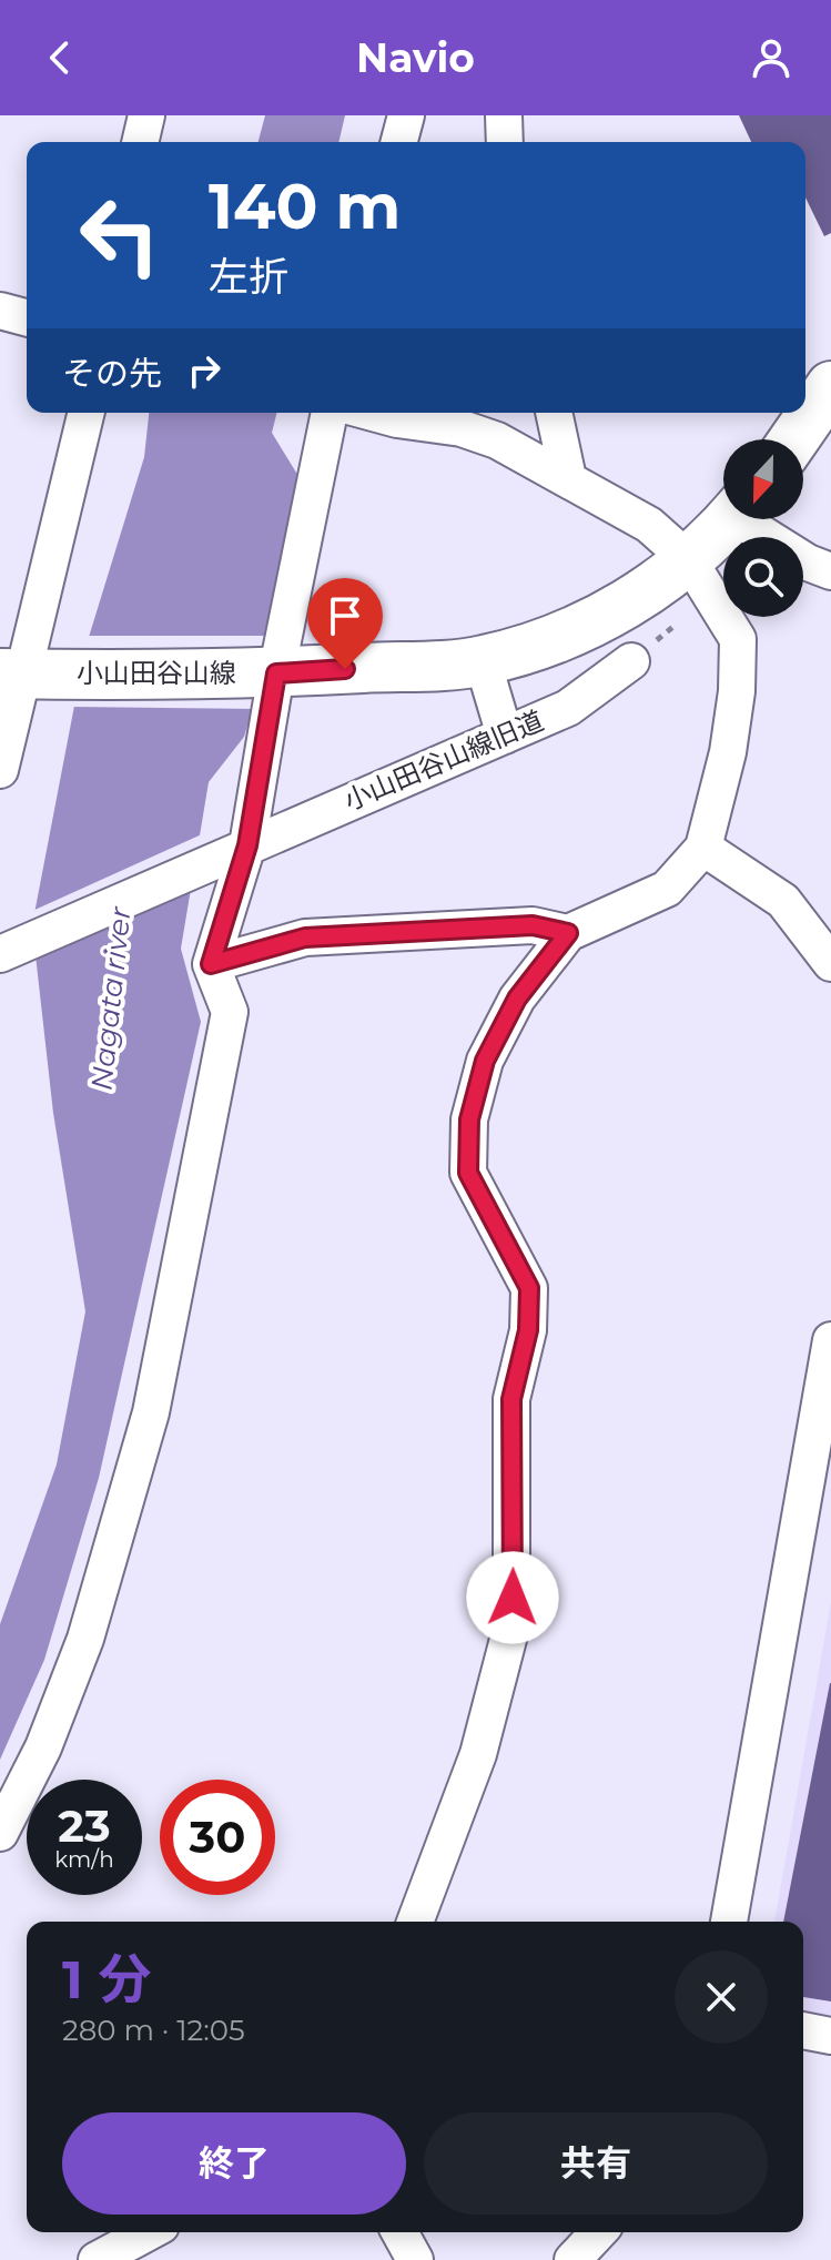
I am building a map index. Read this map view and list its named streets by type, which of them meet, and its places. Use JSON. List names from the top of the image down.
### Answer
{
  "streets": {
    "main road": ["小山田谷山線"],
    "street": ["小山田谷山線旧道"]
  },
  "water": ["Nagata river"],
  "north": "bottom",
  "page": {
    "header": "Navio",
    "turn": ["140 m", "左折"],
    "then": "その先",
    "speed": "23 km/h",
    "limit": "30",
    "heading": ["1 分", "280 m · 12:05"],
    "buttons": ["終了", "共有"]
  }
}
